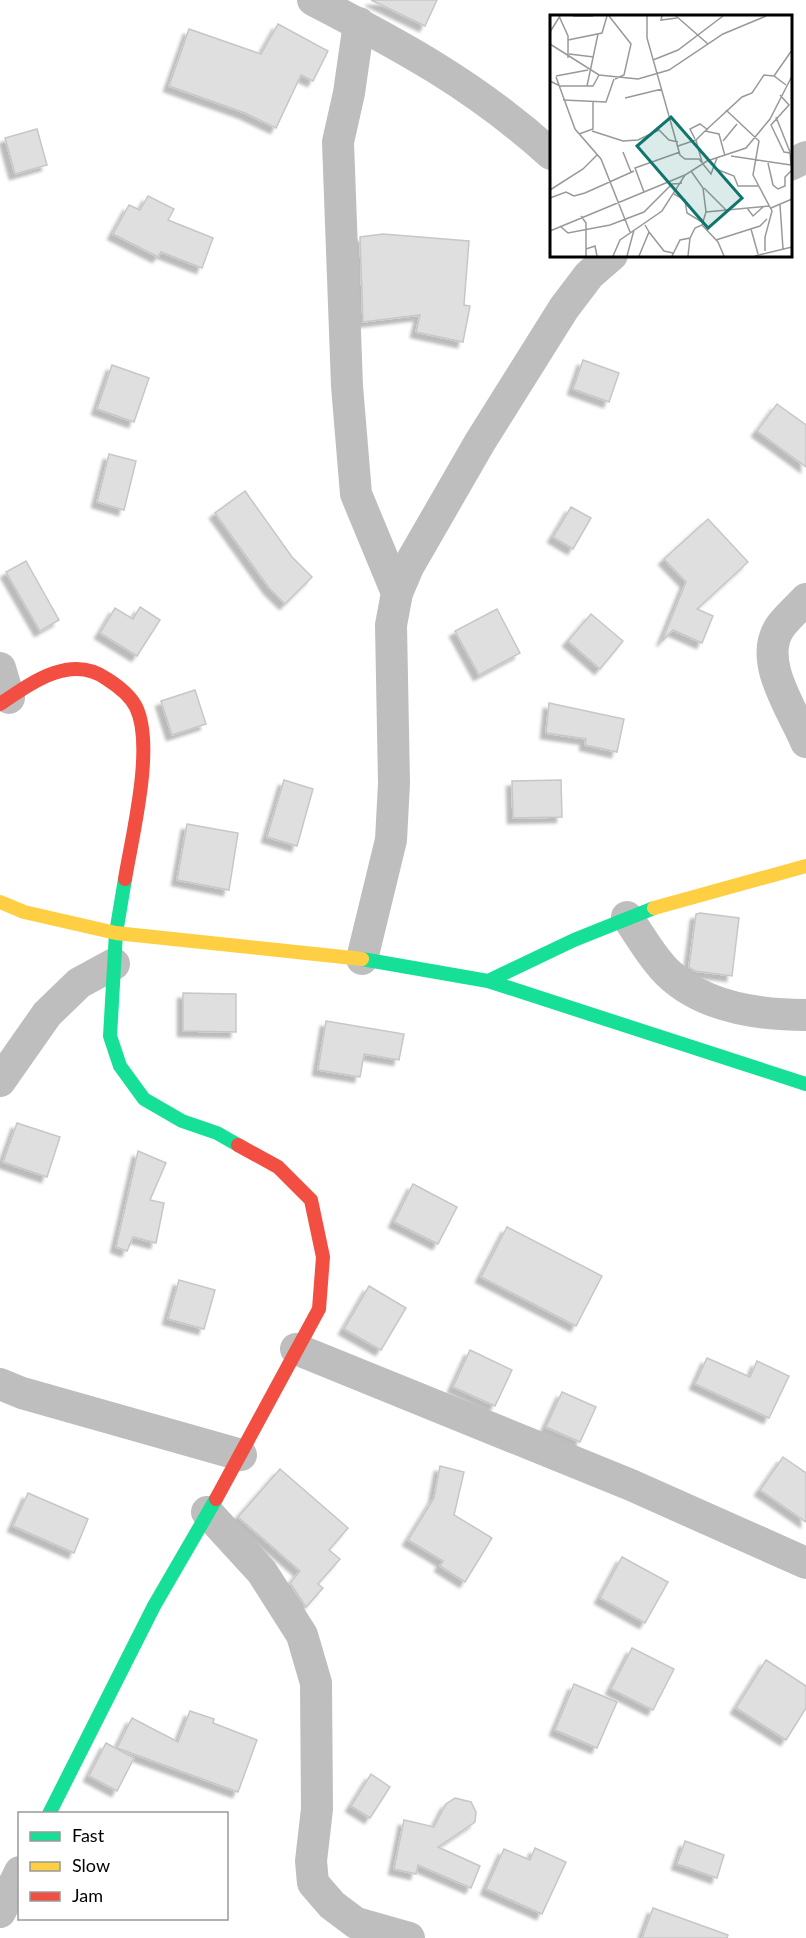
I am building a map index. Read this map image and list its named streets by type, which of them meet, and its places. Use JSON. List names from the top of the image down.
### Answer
{
  "legend": ["Fast", "Slow", "Jam"]
}
